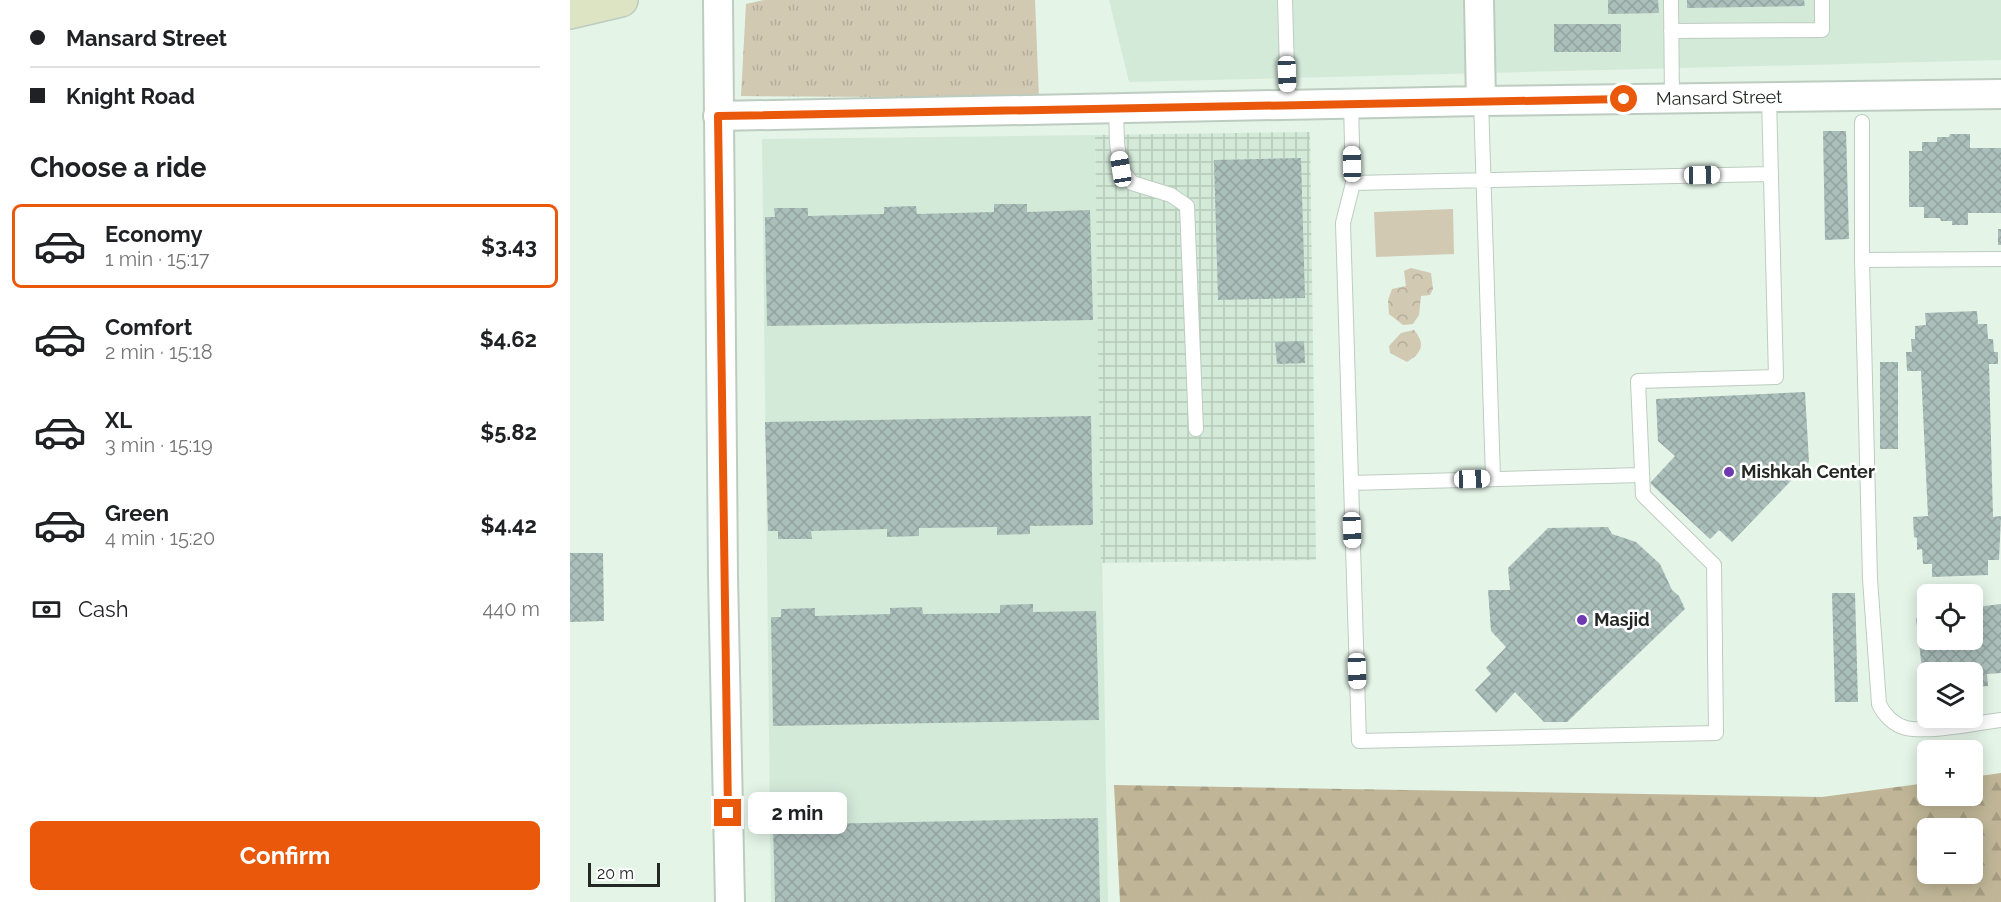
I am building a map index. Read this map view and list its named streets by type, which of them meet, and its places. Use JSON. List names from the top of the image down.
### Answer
{
  "streets": {
    "street": ["Mansard Street"]
  },
  "places": ["Mishkah Center", "Masjid"],
  "scale_bar": "20 m",
  "page": {
    "banner": ["Mansard Street", "Knight Road"],
    "heading": "Choose a ride",
    "list": [
      {
        "name": "Economy",
        "note": "1 min · 15:17",
        "value": "$3.43"
      },
      {
        "name": "Comfort",
        "note": "2 min · 15:18",
        "value": "$4.62"
      },
      {
        "name": "XL",
        "note": "3 min · 15:19",
        "value": "$5.82"
      },
      {
        "name": "Green",
        "note": "4 min · 15:20",
        "value": "$4.42"
      }
    ],
    "pay": ["Cash", "440 m"],
    "map_buttons": ["+", "−"],
    "bubble": "2 min",
    "buttons": "Confirm",
    "scale": "20 m"
  }
}
